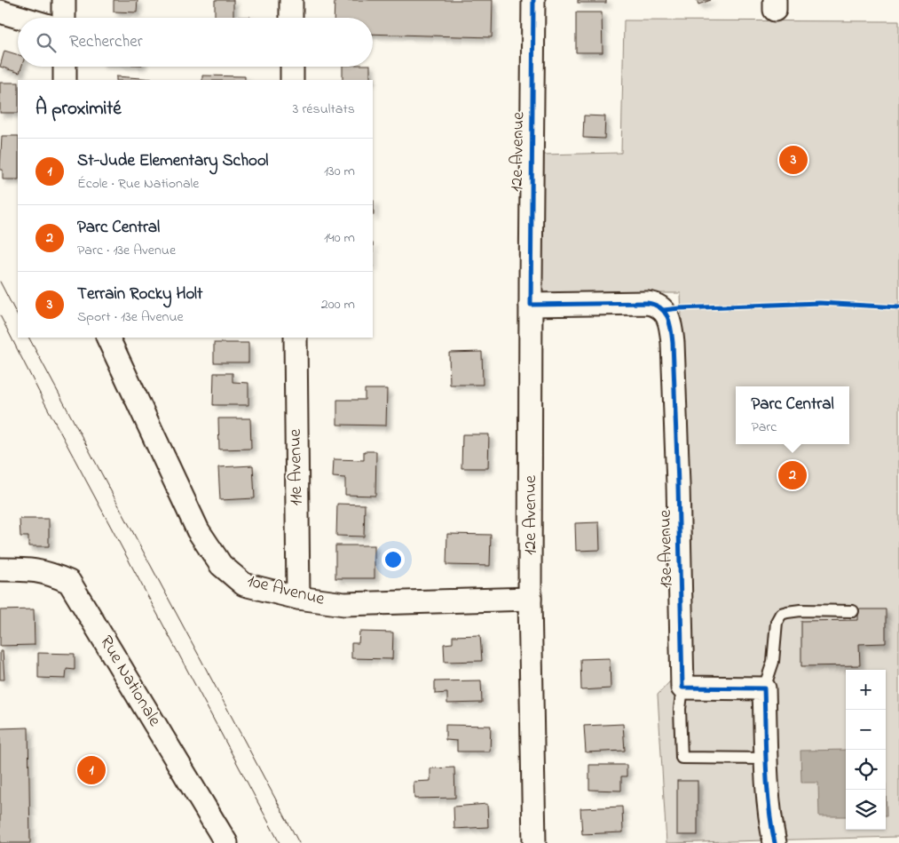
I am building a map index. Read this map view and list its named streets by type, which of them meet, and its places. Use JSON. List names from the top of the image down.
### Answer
{
  "streets": {
    "street": [
      "12e Avenue",
      "11e Avenue",
      "13e Avenue",
      "10e Avenue",
      "Rue Nationale"
    ]
  },
  "crossings": [
    ["12e Avenue", "13e Avenue"],
    ["12e Avenue", "10e Avenue"],
    ["11e Avenue", "10e Avenue"]
  ],
  "page": {
    "search": "Rechercher",
    "heading": ["À proximité", "3 résultats"],
    "list": [
      {
        "mark": "1",
        "name": "St-Jude Elementary School",
        "note": "École · Rue Nationale",
        "value": "130 m"
      },
      {
        "mark": "2",
        "name": "Parc Central",
        "note": "Parc · 13e Avenue",
        "value": "140 m"
      },
      {
        "mark": "3",
        "name": "Terrain Rocky Holt",
        "note": "Sport · 13e Avenue",
        "value": "200 m"
      }
    ],
    "pins": ["3", "2", "1"],
    "popup": ["Parc Central", "Parc"],
    "map_buttons": ["+", "−"]
  }
}
